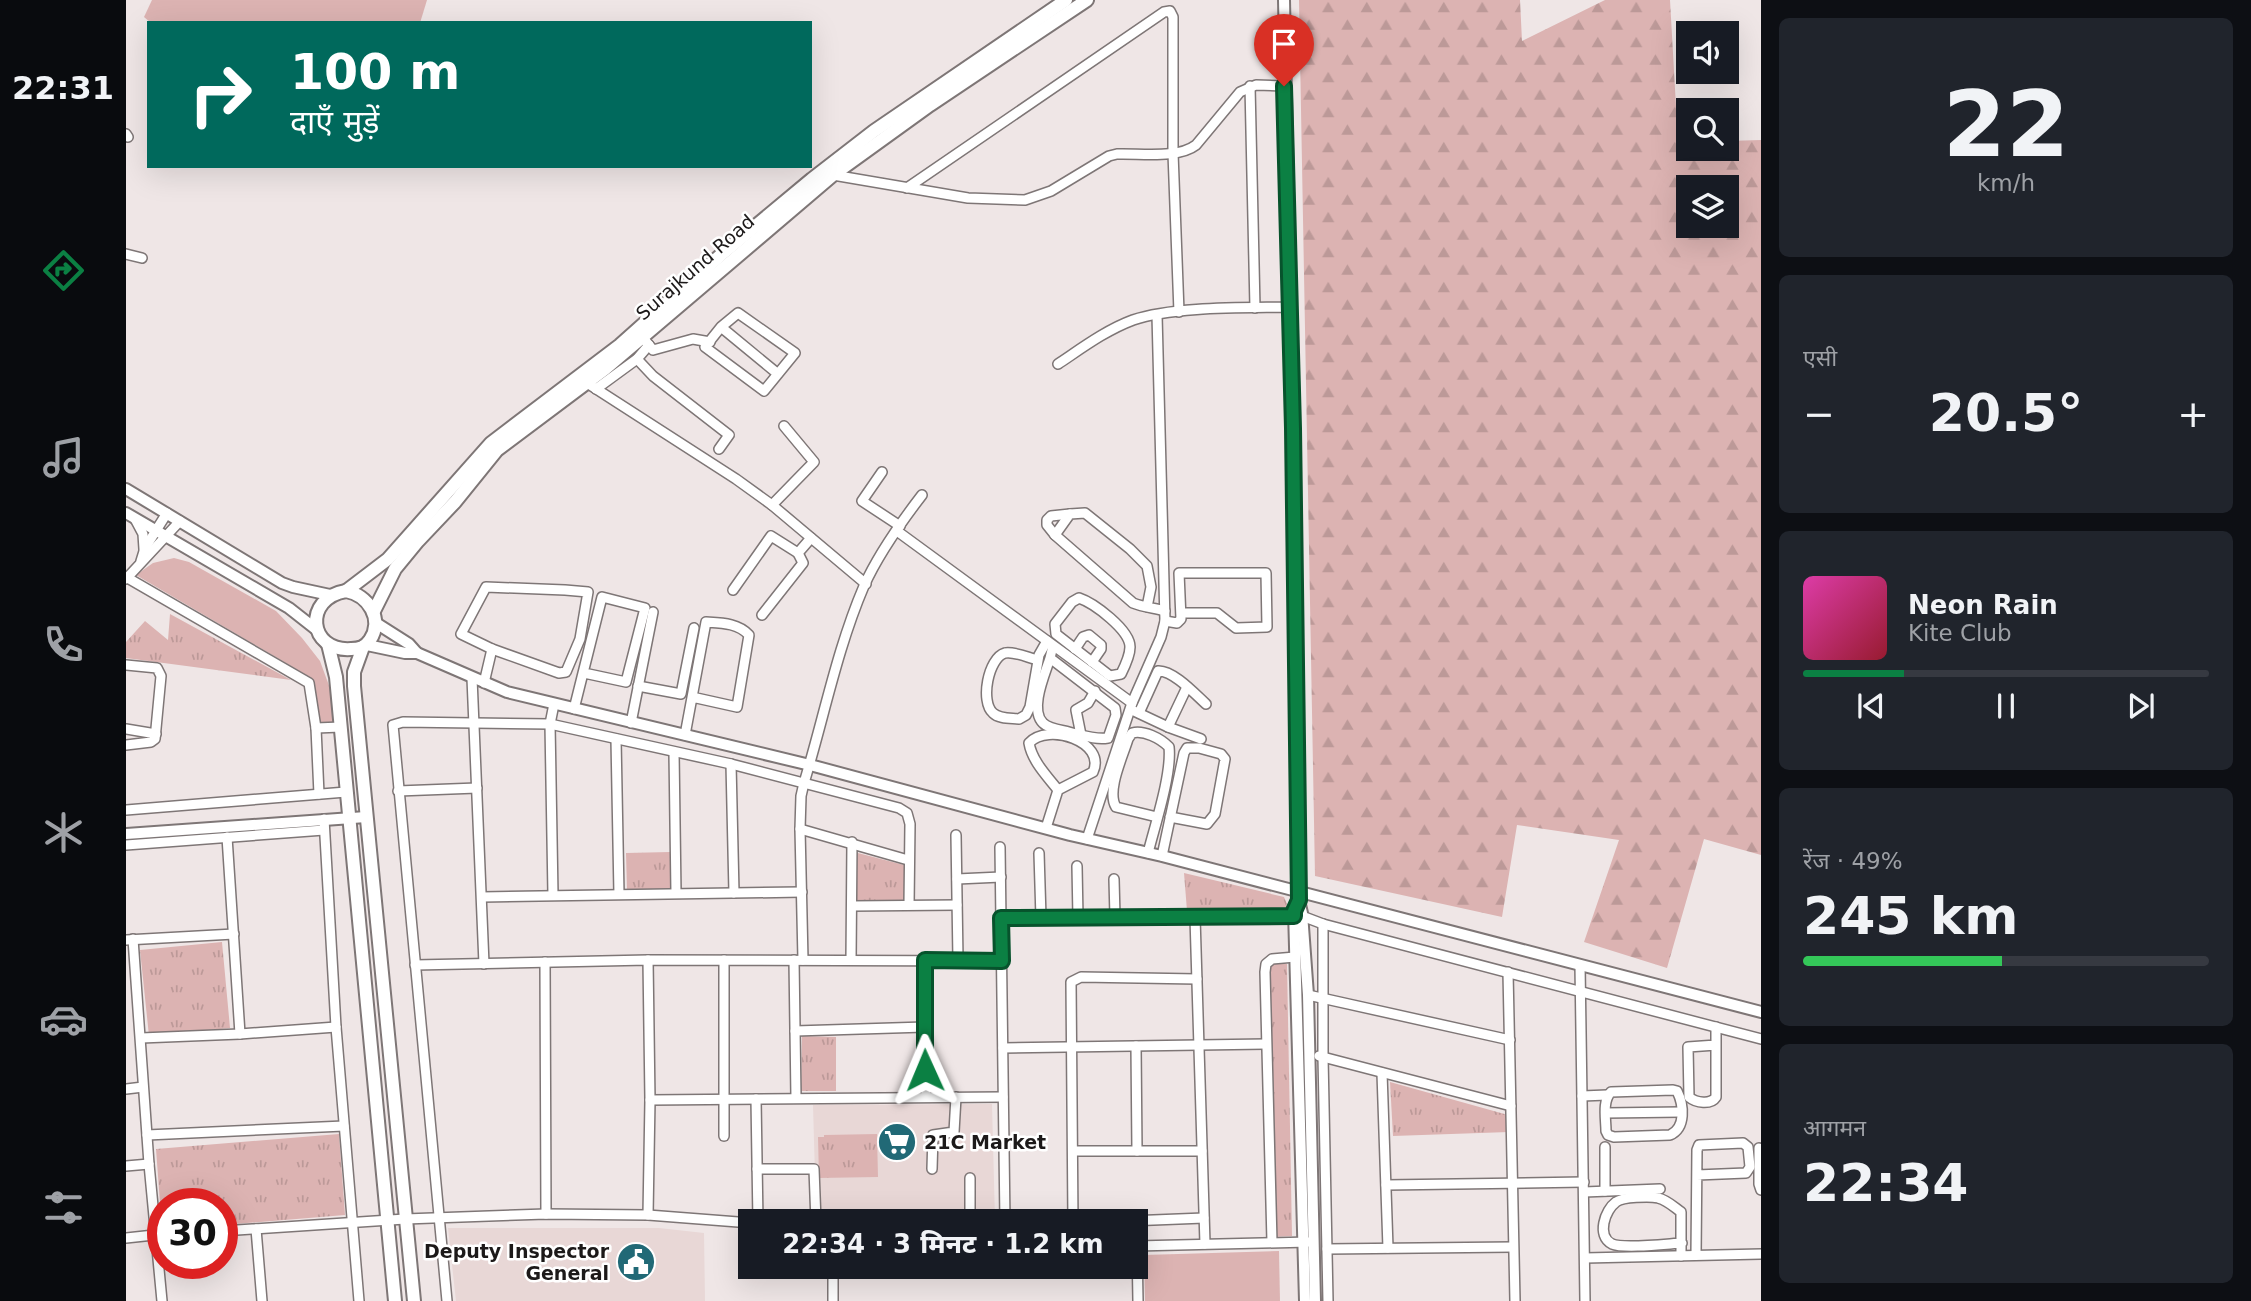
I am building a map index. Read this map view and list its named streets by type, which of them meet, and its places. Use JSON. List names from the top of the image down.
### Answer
{
  "streets": {
    "main road": ["Surajkund Road"]
  },
  "places": {
    "supermarket": ["21C Market"],
    "public building": ["Deputy Inspector General"]
  },
  "page": {
    "tabs": "22:31",
    "tile": [
      ["22", "km/h"],
      "एसी",
      ["रेंज · 49%", "245 km"],
      ["आगमन", "22:34"]
    ],
    "turn": ["100 m", "दाएँ मुड़ें"],
    "heat": ["−", "20.5°", "+"],
    "song": ["Neon Rain", "Kite Club"],
    "limit": "30",
    "trip": "22:34 · 3 मिनट · 1.2 km"
  }
}
